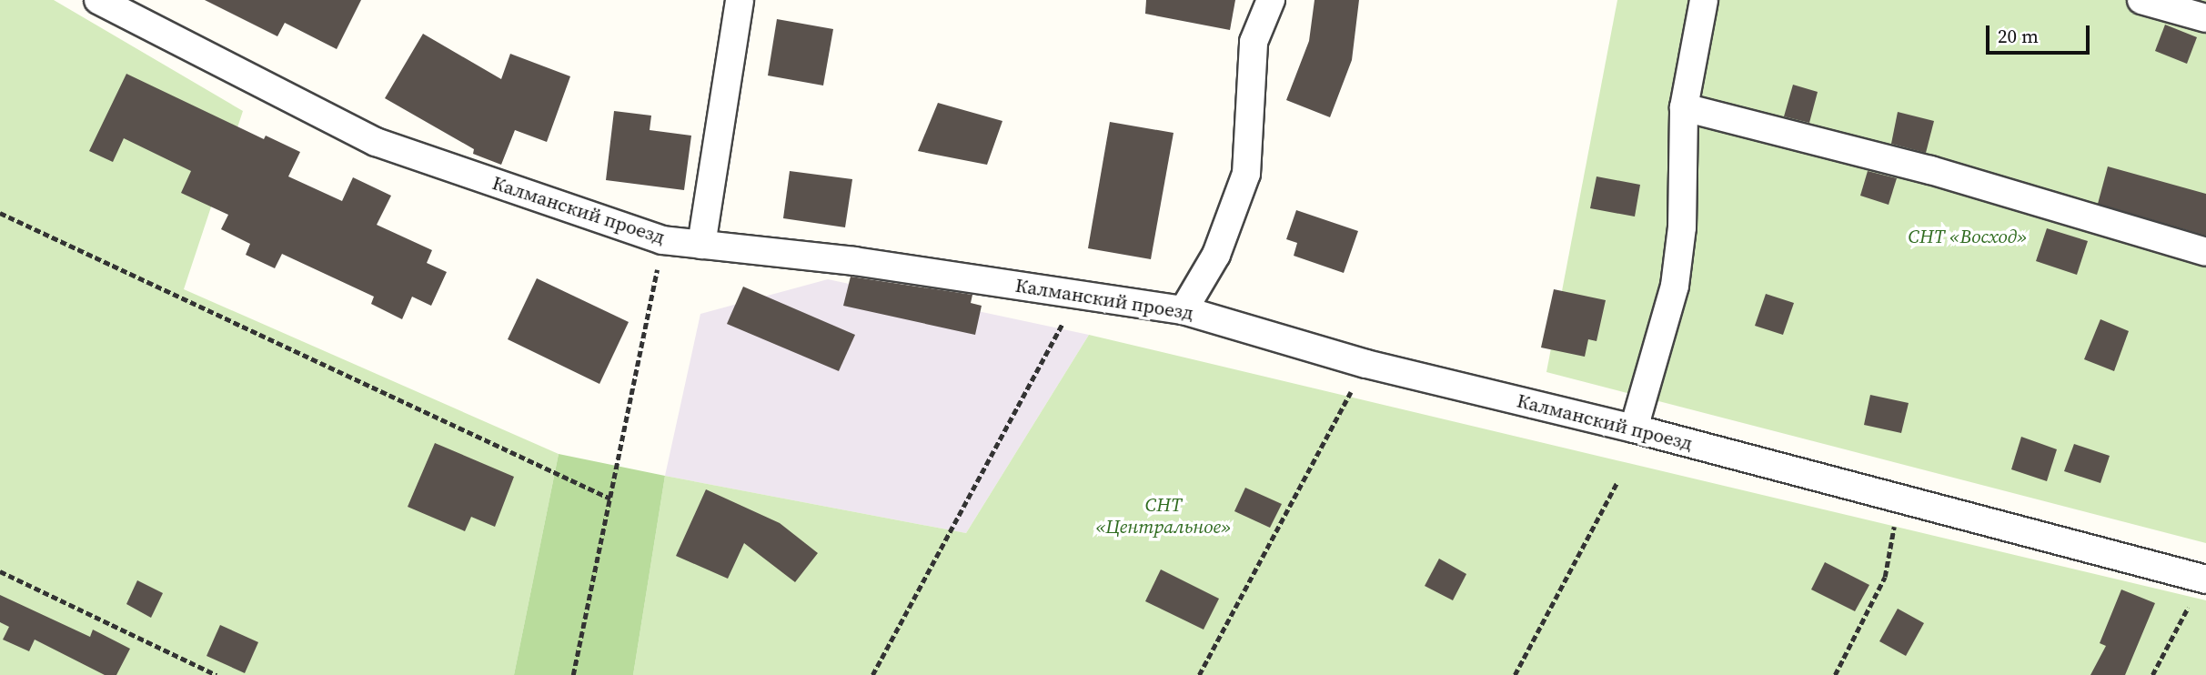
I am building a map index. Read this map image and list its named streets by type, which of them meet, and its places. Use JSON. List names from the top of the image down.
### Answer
{
  "streets": {
    "street": ["Калманский проезд"]
  },
  "parks": ["СНТ «Восход»", "СНТ «Центральное»"],
  "scale_bar": "20 m"
}
